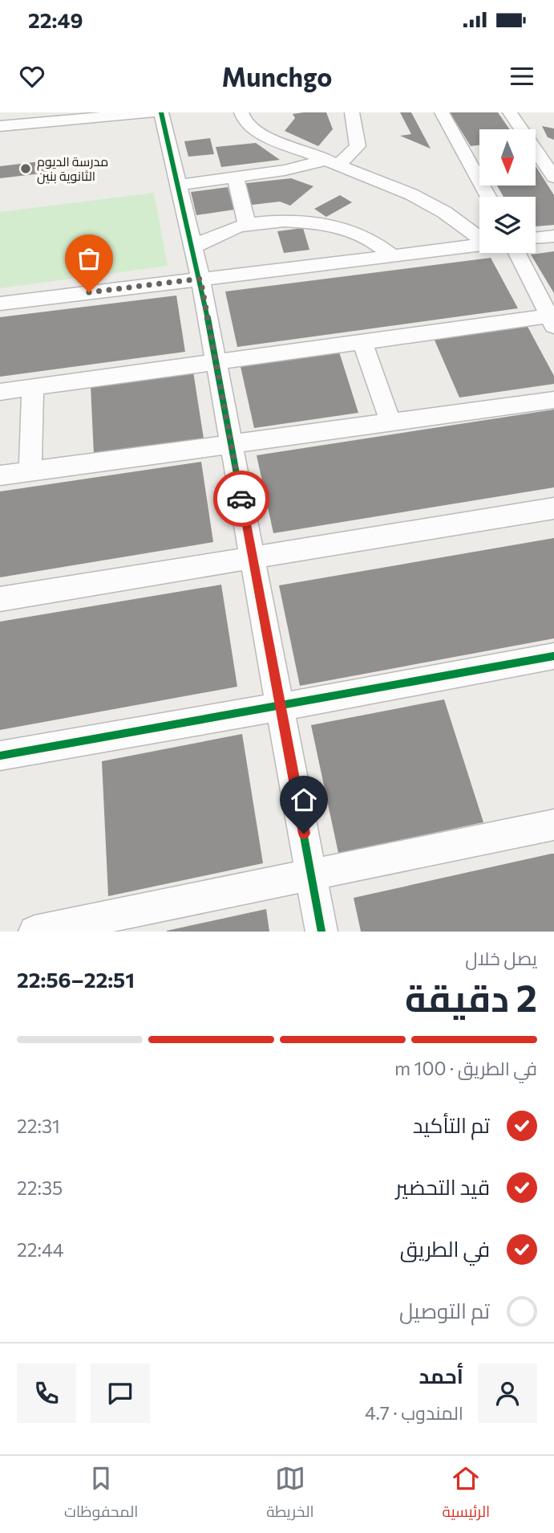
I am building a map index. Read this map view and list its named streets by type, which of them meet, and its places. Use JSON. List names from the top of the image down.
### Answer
{
  "places": ["مدرسة الديوم الثانوية بنين"],
  "north": "bottom",
  "page": {
    "status": "22:49",
    "header": "Munchgo",
    "heading": ["2 دقيقة", "يصل خلال", "22:51–22:56"],
    "panel": ["أحمد", "المندوب · 4.7"],
    "bar": "في الطريق · 100 m",
    "list": [
      ["تم التأكيد", "22:31"],
      ["قيد التحضير", "22:35"],
      ["في الطريق", "22:44"],
      "تم التوصيل"
    ],
    "tabs": ["الرئيسية", "الخريطة", "المحفوظات"]
  }
}
